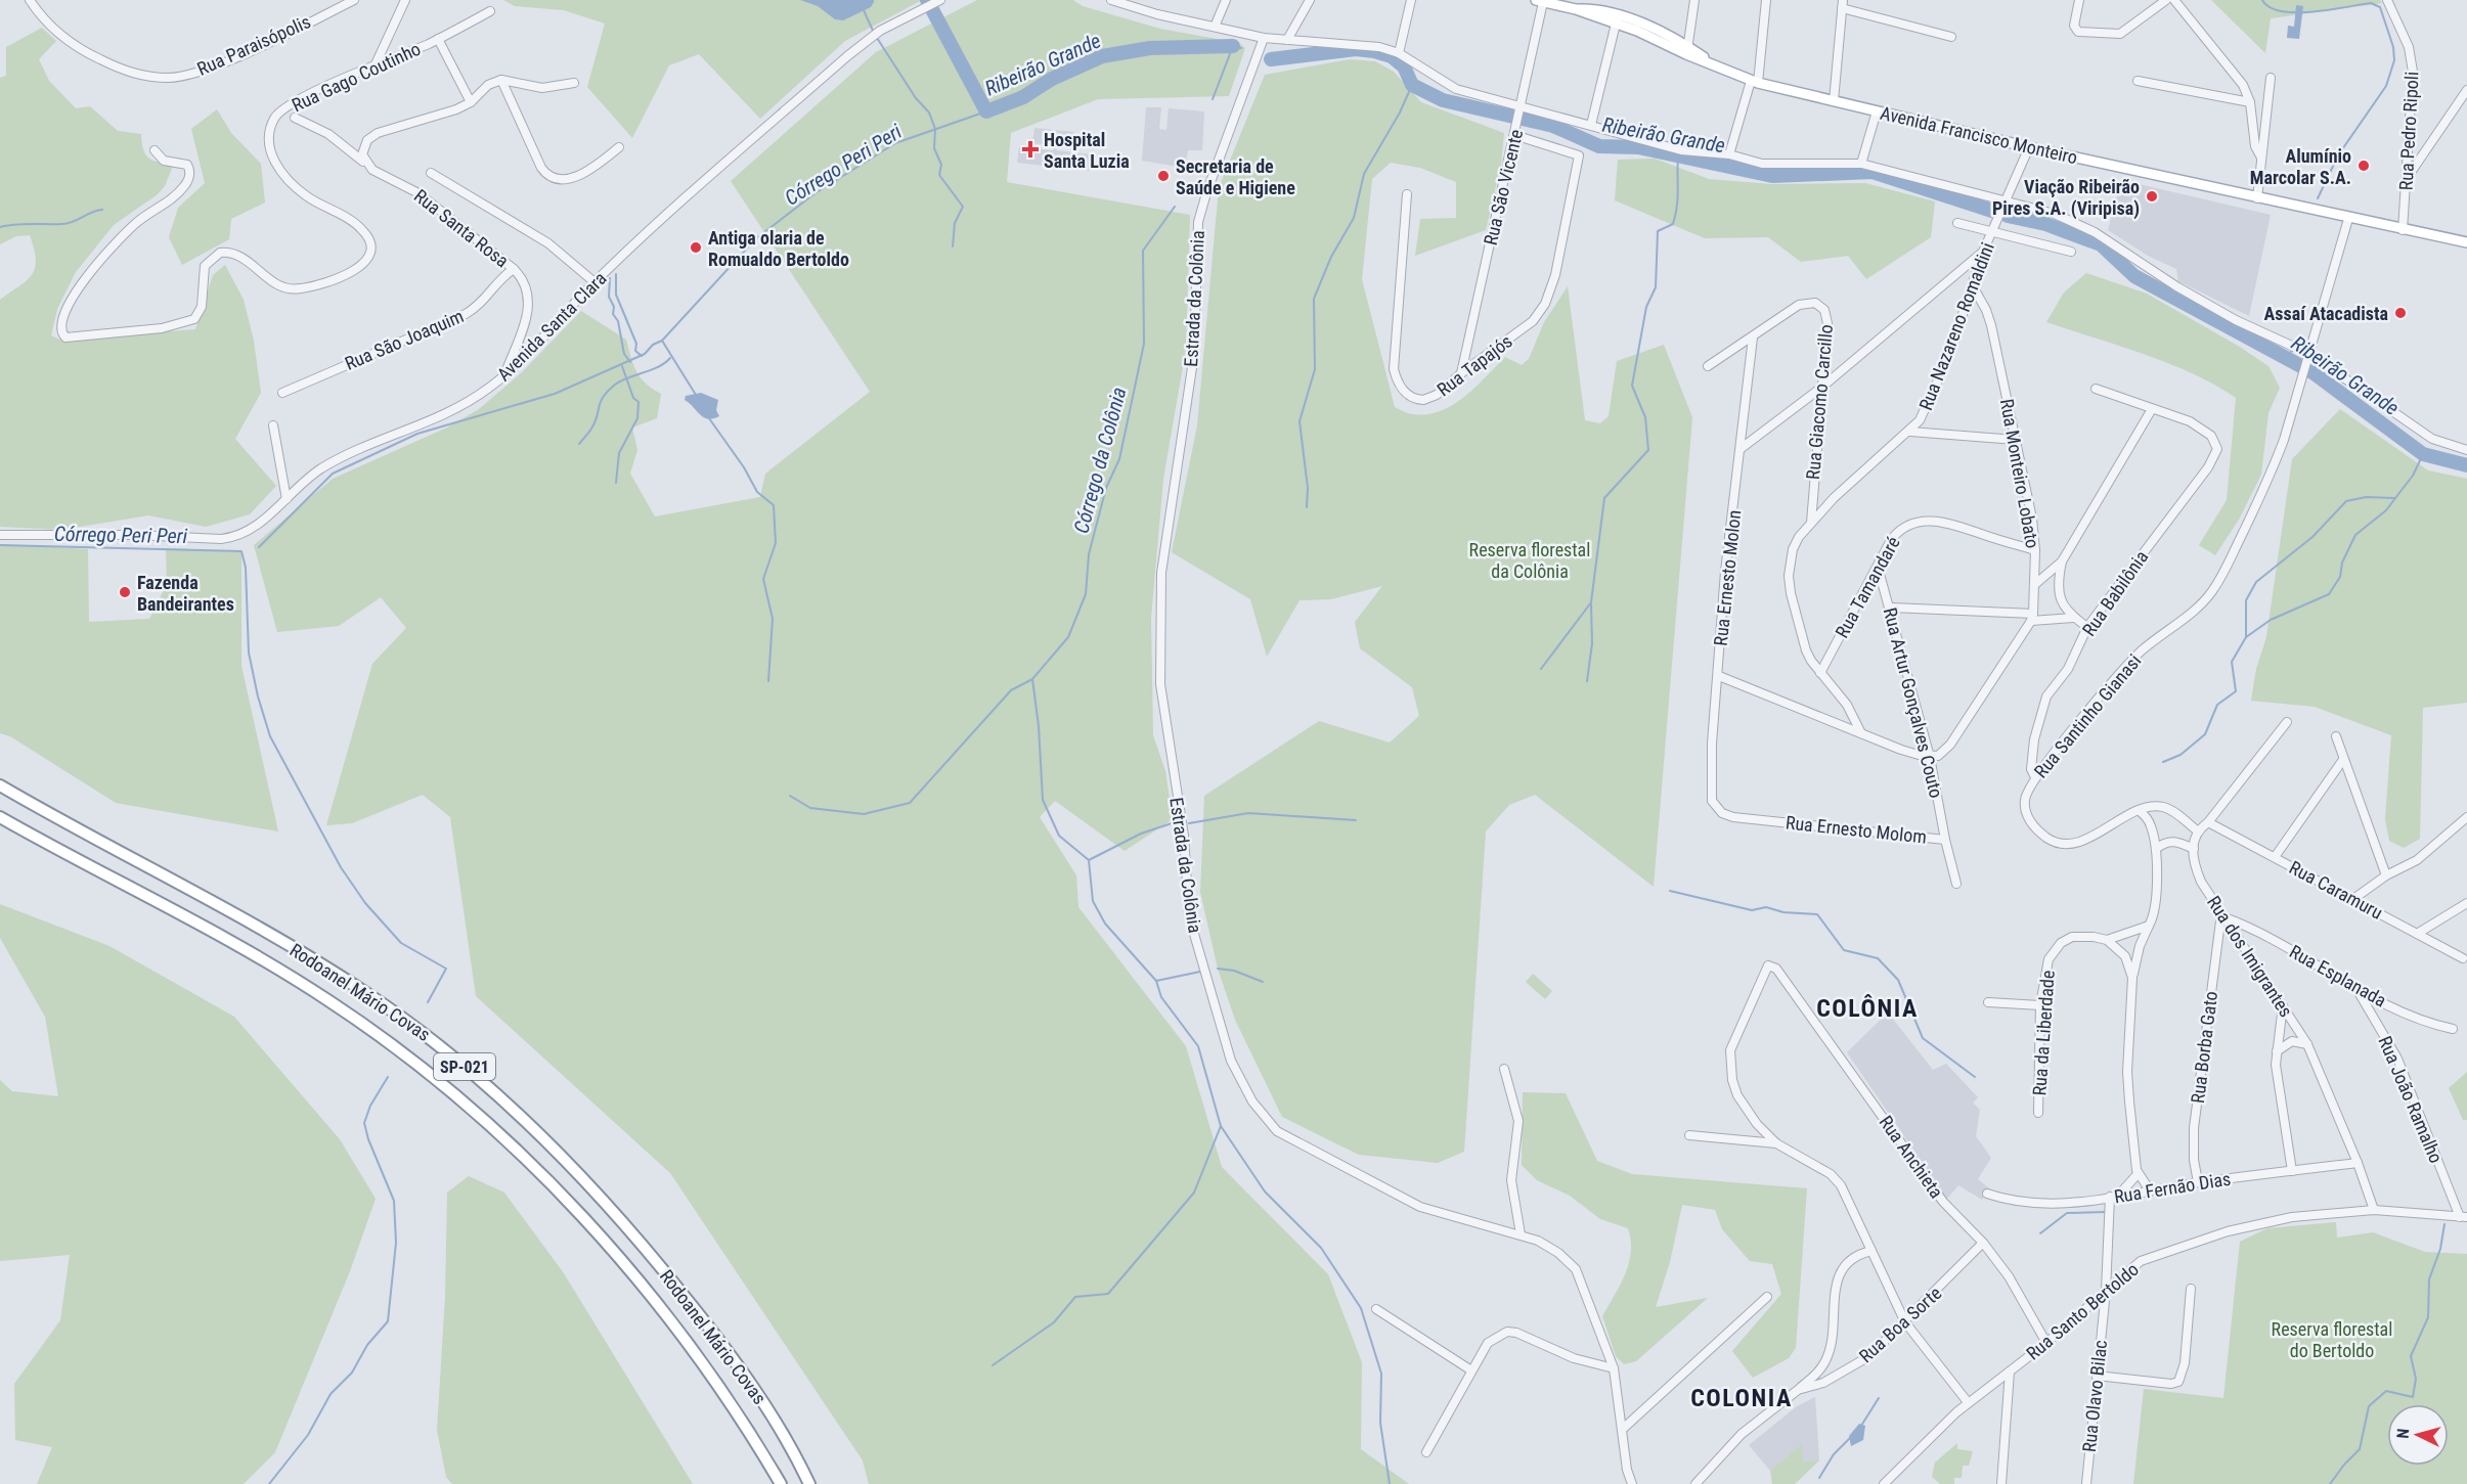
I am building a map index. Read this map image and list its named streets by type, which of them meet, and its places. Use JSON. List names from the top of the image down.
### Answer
{
  "streets": {
    "highway": ["Rodoanel Mário Covas", "SP-021"],
    "main road": ["Avenida Francisco Monteiro"],
    "street": [
      "Rua Paraisópolis",
      "Rua Gago Coutinho",
      "Rua Pedro Ripoli",
      "Rua São Vicente",
      "Rua Santa Rosa",
      "Estrada da Colônia",
      "Avenida Santa Clara",
      "Rua Nazareno Romaldini",
      "Rua São Joaquim",
      "Rua Tapajós",
      "Rua Giacomo Carcillo",
      "Rua Monteiro Lobato",
      "Rua Ernesto Molon",
      "Rua Tamandaré",
      "Rua Babilônia",
      "Rua Artur Gonçalves Couto",
      "Rua Santinho Gianasi",
      "Rua Ernesto Molom",
      "Rua Caramuru",
      "Rua dos Imigrantes",
      "Rua Esplanada",
      "Rua da Liberdade",
      "Rua Borba Gato",
      "Rua João Ramalho",
      "Rua Anchieta",
      "Rua Fernão Dias",
      "Rua Santo Bertoldo",
      "Rua Boa Sorte",
      "Rua Olavo Bilac"
    ]
  },
  "crossings": [
    ["Rua Pedro Ripoli", "Avenida Francisco Monteiro"],
    ["Avenida Francisco Monteiro", "Rua São Vicente"],
    ["Avenida Francisco Monteiro", "Rua Nazareno Romaldini"],
    ["Avenida Francisco Monteiro", "Rua Santinho Gianasi"],
    ["Rua São Vicente", "Rua Tapajós"],
    ["Rua Santa Rosa", "Rua São Joaquim"],
    ["Rua Nazareno Romaldini", "Rua Giacomo Carcillo"],
    ["Rua Nazareno Romaldini", "Rua Monteiro Lobato"],
    ["Rua Nazareno Romaldini", "Rua Tamandaré"],
    ["Rua Giacomo Carcillo", "Rua Ernesto Molon"],
    ["Rua Monteiro Lobato", "Rua Tamandaré"],
    ["Rua Ernesto Molon", "Rua Ernesto Molom"],
    ["Rua Tamandaré", "Rua Artur Gonçalves Couto"],
    ["Rua Babilônia", "Rua Santinho Gianasi"],
    ["Rua Artur Gonçalves Couto", "Rua Ernesto Molom"],
    ["Rua Santinho Gianasi", "Rua dos Imigrantes"],
    ["Rua dos Imigrantes", "Rua Esplanada"],
    ["Rua dos Imigrantes", "Rua Borba Gato"],
    ["Rua dos Imigrantes", "Rua Fernão Dias"],
    ["Rua dos Imigrantes", "Rua Santo Bertoldo"],
    ["Rua Esplanada", "Rua Borba Gato"],
    ["Rua Esplanada", "Rua João Ramalho"],
    ["Rua Borba Gato", "Rua Fernão Dias"],
    ["Rua João Ramalho", "Rua Santo Bertoldo"],
    ["Rua Anchieta", "Rua Santo Bertoldo"],
    ["Rua Anchieta", "Rua Boa Sorte"],
    ["Rua Fernão Dias", "Rua Olavo Bilac"],
    ["Rua Santo Bertoldo", "Rua Olavo Bilac"]
  ],
  "districts": ["COLÔNIA", "COLONIA"],
  "water": ["Ribeirão Grande", "Córrego Peri Peri", "Córrego da Colônia"],
  "parks": ["Reserva florestal da Colônia", "Reserva florestal do Bertoldo"],
  "places": {
    "health": ["Hospital Santa Luzia"],
    "other": [
      "Alumínio Marcolar S.A.",
      "Secretaria de Saúde e Higiene",
      "Viação Ribeirão Pires S.A. (Viripisa)",
      "Antiga olaria de Romualdo Bertoldo",
      "Assaí Atacadista",
      "Fazenda Bandeirantes"
    ]
  },
  "north": "left"
}
